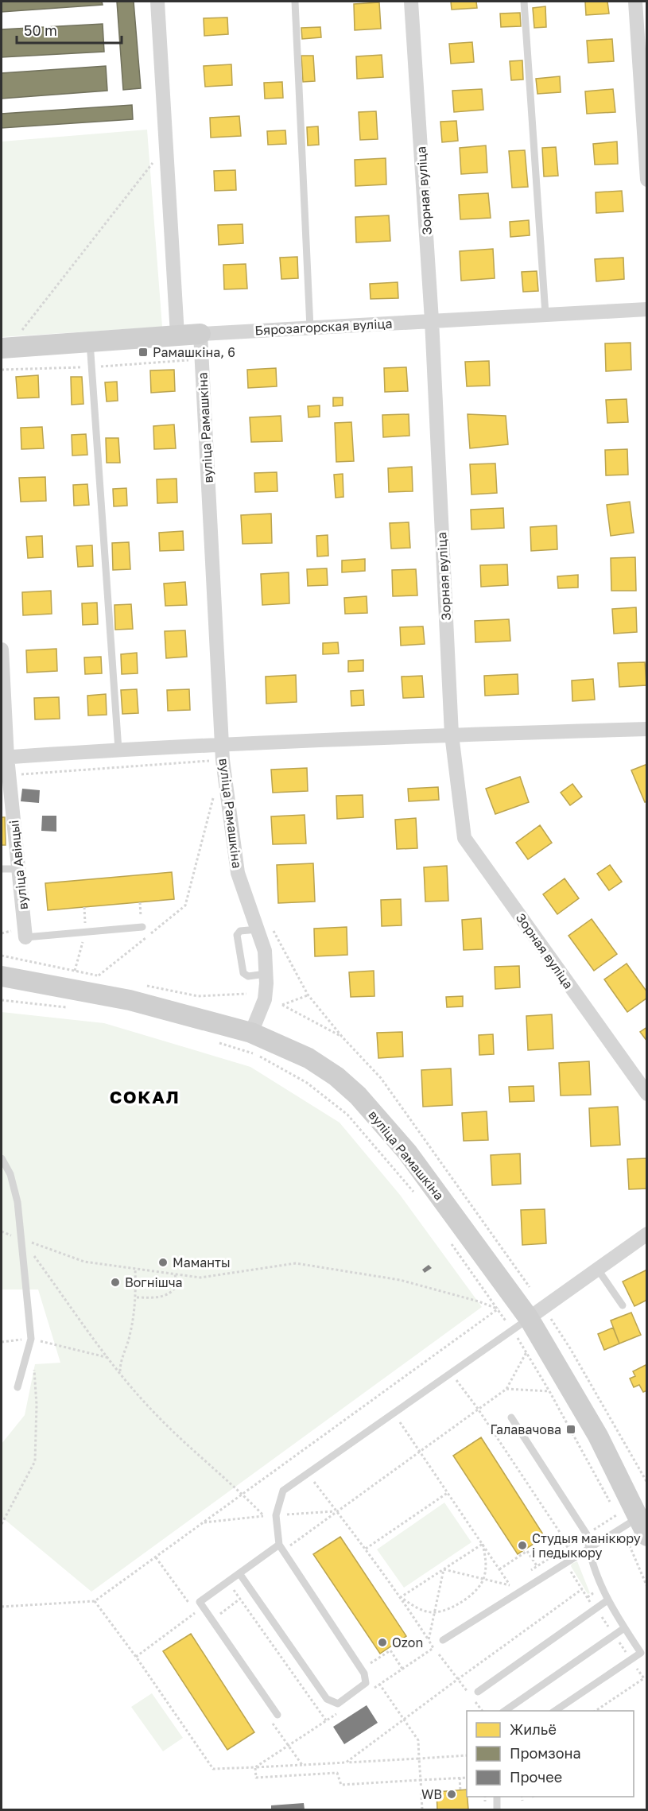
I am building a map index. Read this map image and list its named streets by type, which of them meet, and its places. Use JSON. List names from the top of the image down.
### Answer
{
  "streets": {
    "street": [
      "Зорная вуліца",
      "Бярозагорская вуліца",
      "вуліца Рамашкіна",
      "вуліца Авіяцыі"
    ]
  },
  "crossings": [
    ["Зорная вуліца", "Бярозагорская вуліца"],
    ["Бярозагорская вуліца", "вуліца Рамашкіна"]
  ],
  "districts": ["СОКАЛ"],
  "places": {
    "transit": ["Рамашкіна, 6", "Галавачова"],
    "other": [
      "Маманты",
      "Вогнішча",
      "Студыя манікюру і педыкюру",
      "Ozon",
      "WB"
    ]
  },
  "legend": ["Жильё", "Промзона", "Прочее"],
  "scale_bar": "50 m"
}
